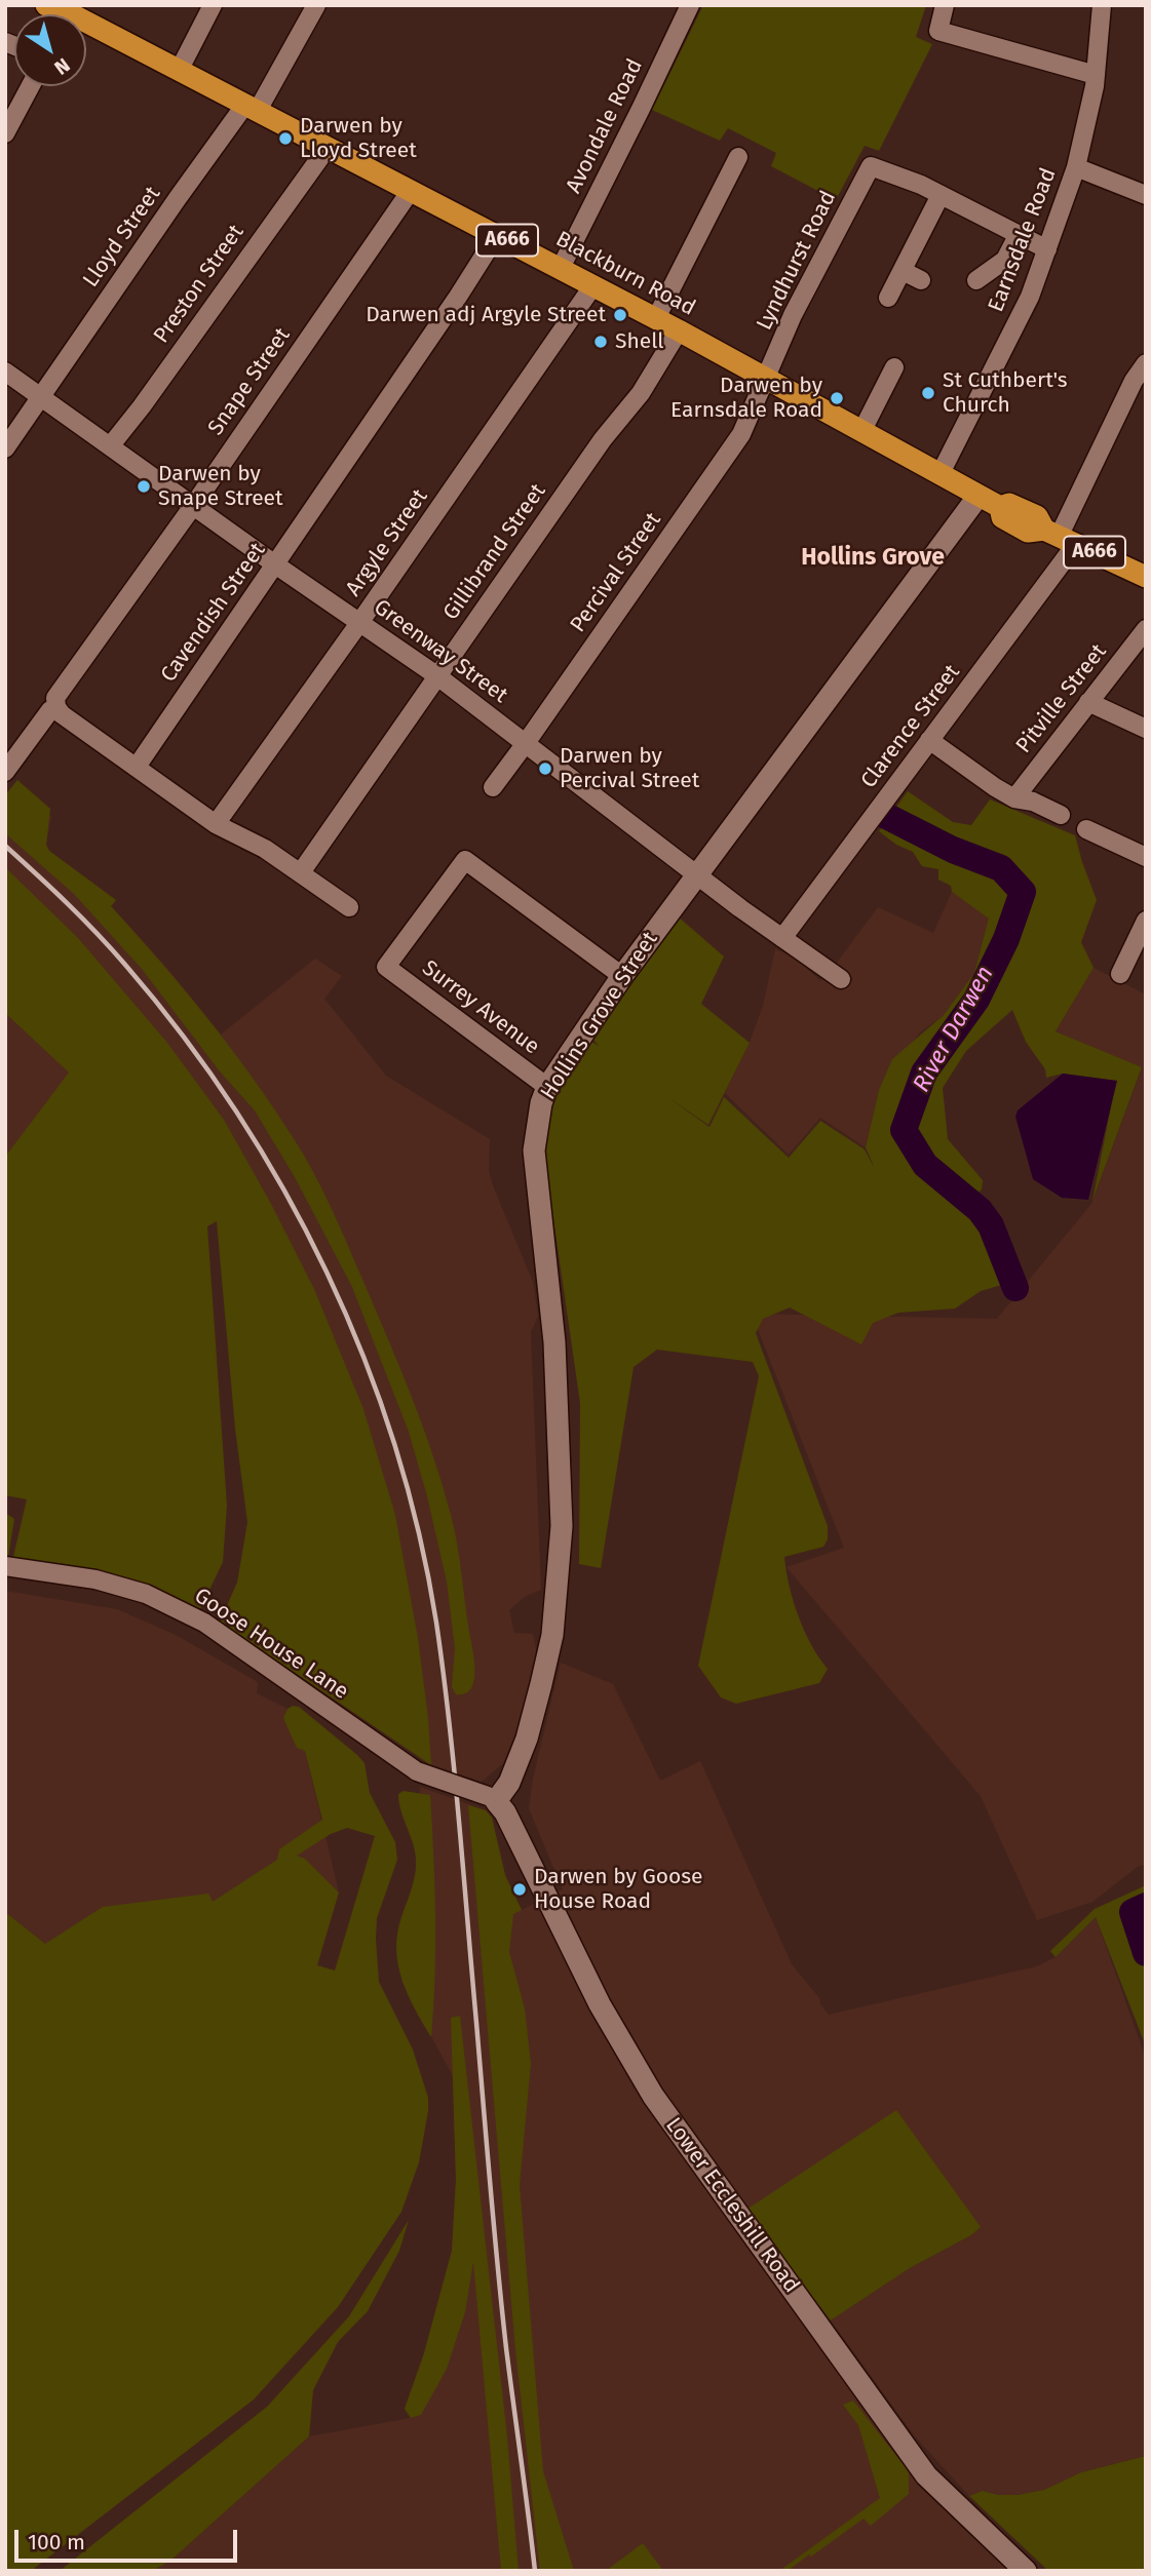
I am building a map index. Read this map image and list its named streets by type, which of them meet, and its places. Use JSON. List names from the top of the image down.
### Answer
{
  "streets": {
    "highway": ["A666", "Blackburn Road"],
    "street": [
      "Avondale Road",
      "Lloyd Street",
      "Earnsdale Road",
      "Lyndhurst Road",
      "Preston Street",
      "Snape Street",
      "Argyle Street",
      "Gillibrand Street",
      "Percival Street",
      "Cavendish Street",
      "Greenway Street",
      "Pitville Street",
      "Clarence Street",
      "Surrey Avenue",
      "Hollins Grove Street",
      "Goose House Lane",
      "Lower Eccleshill Road"
    ]
  },
  "crossings": [
    ["Avondale Road", "Blackburn Road"],
    ["Lloyd Street", "Blackburn Road"],
    ["Lloyd Street", "Greenway Street"],
    ["Earnsdale Road", "Blackburn Road"],
    ["Lyndhurst Road", "Blackburn Road"],
    ["Lyndhurst Road", "Percival Street"],
    ["Blackburn Road", "Preston Street"],
    ["Blackburn Road", "Snape Street"],
    ["Blackburn Road", "Argyle Street"],
    ["Blackburn Road", "Gillibrand Street"],
    ["Blackburn Road", "Percival Street"],
    ["Blackburn Road", "Cavendish Street"],
    ["Blackburn Road", "Clarence Street"],
    ["Blackburn Road", "Hollins Grove Street"],
    ["Preston Street", "Greenway Street"],
    ["Snape Street", "Greenway Street"],
    ["Argyle Street", "Greenway Street"],
    ["Gillibrand Street", "Greenway Street"],
    ["Percival Street", "Greenway Street"],
    ["Cavendish Street", "Greenway Street"],
    ["Greenway Street", "Clarence Street"],
    ["Greenway Street", "Hollins Grove Street"],
    ["Surrey Avenue", "Hollins Grove Street"],
    ["Hollins Grove Street", "Goose House Lane"],
    ["Hollins Grove Street", "Lower Eccleshill Road"],
    ["Goose House Lane", "Lower Eccleshill Road"]
  ],
  "districts": ["Hollins Grove"],
  "water": ["River Darwen"],
  "places": [
    "Darwen by Lloyd Street",
    "Darwen adj Argyle Street",
    "Shell",
    "St Cuthbert's Church",
    "Darwen by Earnsdale Road",
    "Darwen by Snape Street",
    "Darwen by Percival Street",
    "Darwen by Goose House Road"
  ],
  "scale_bar": "100 m",
  "north": "bottom right"
}
